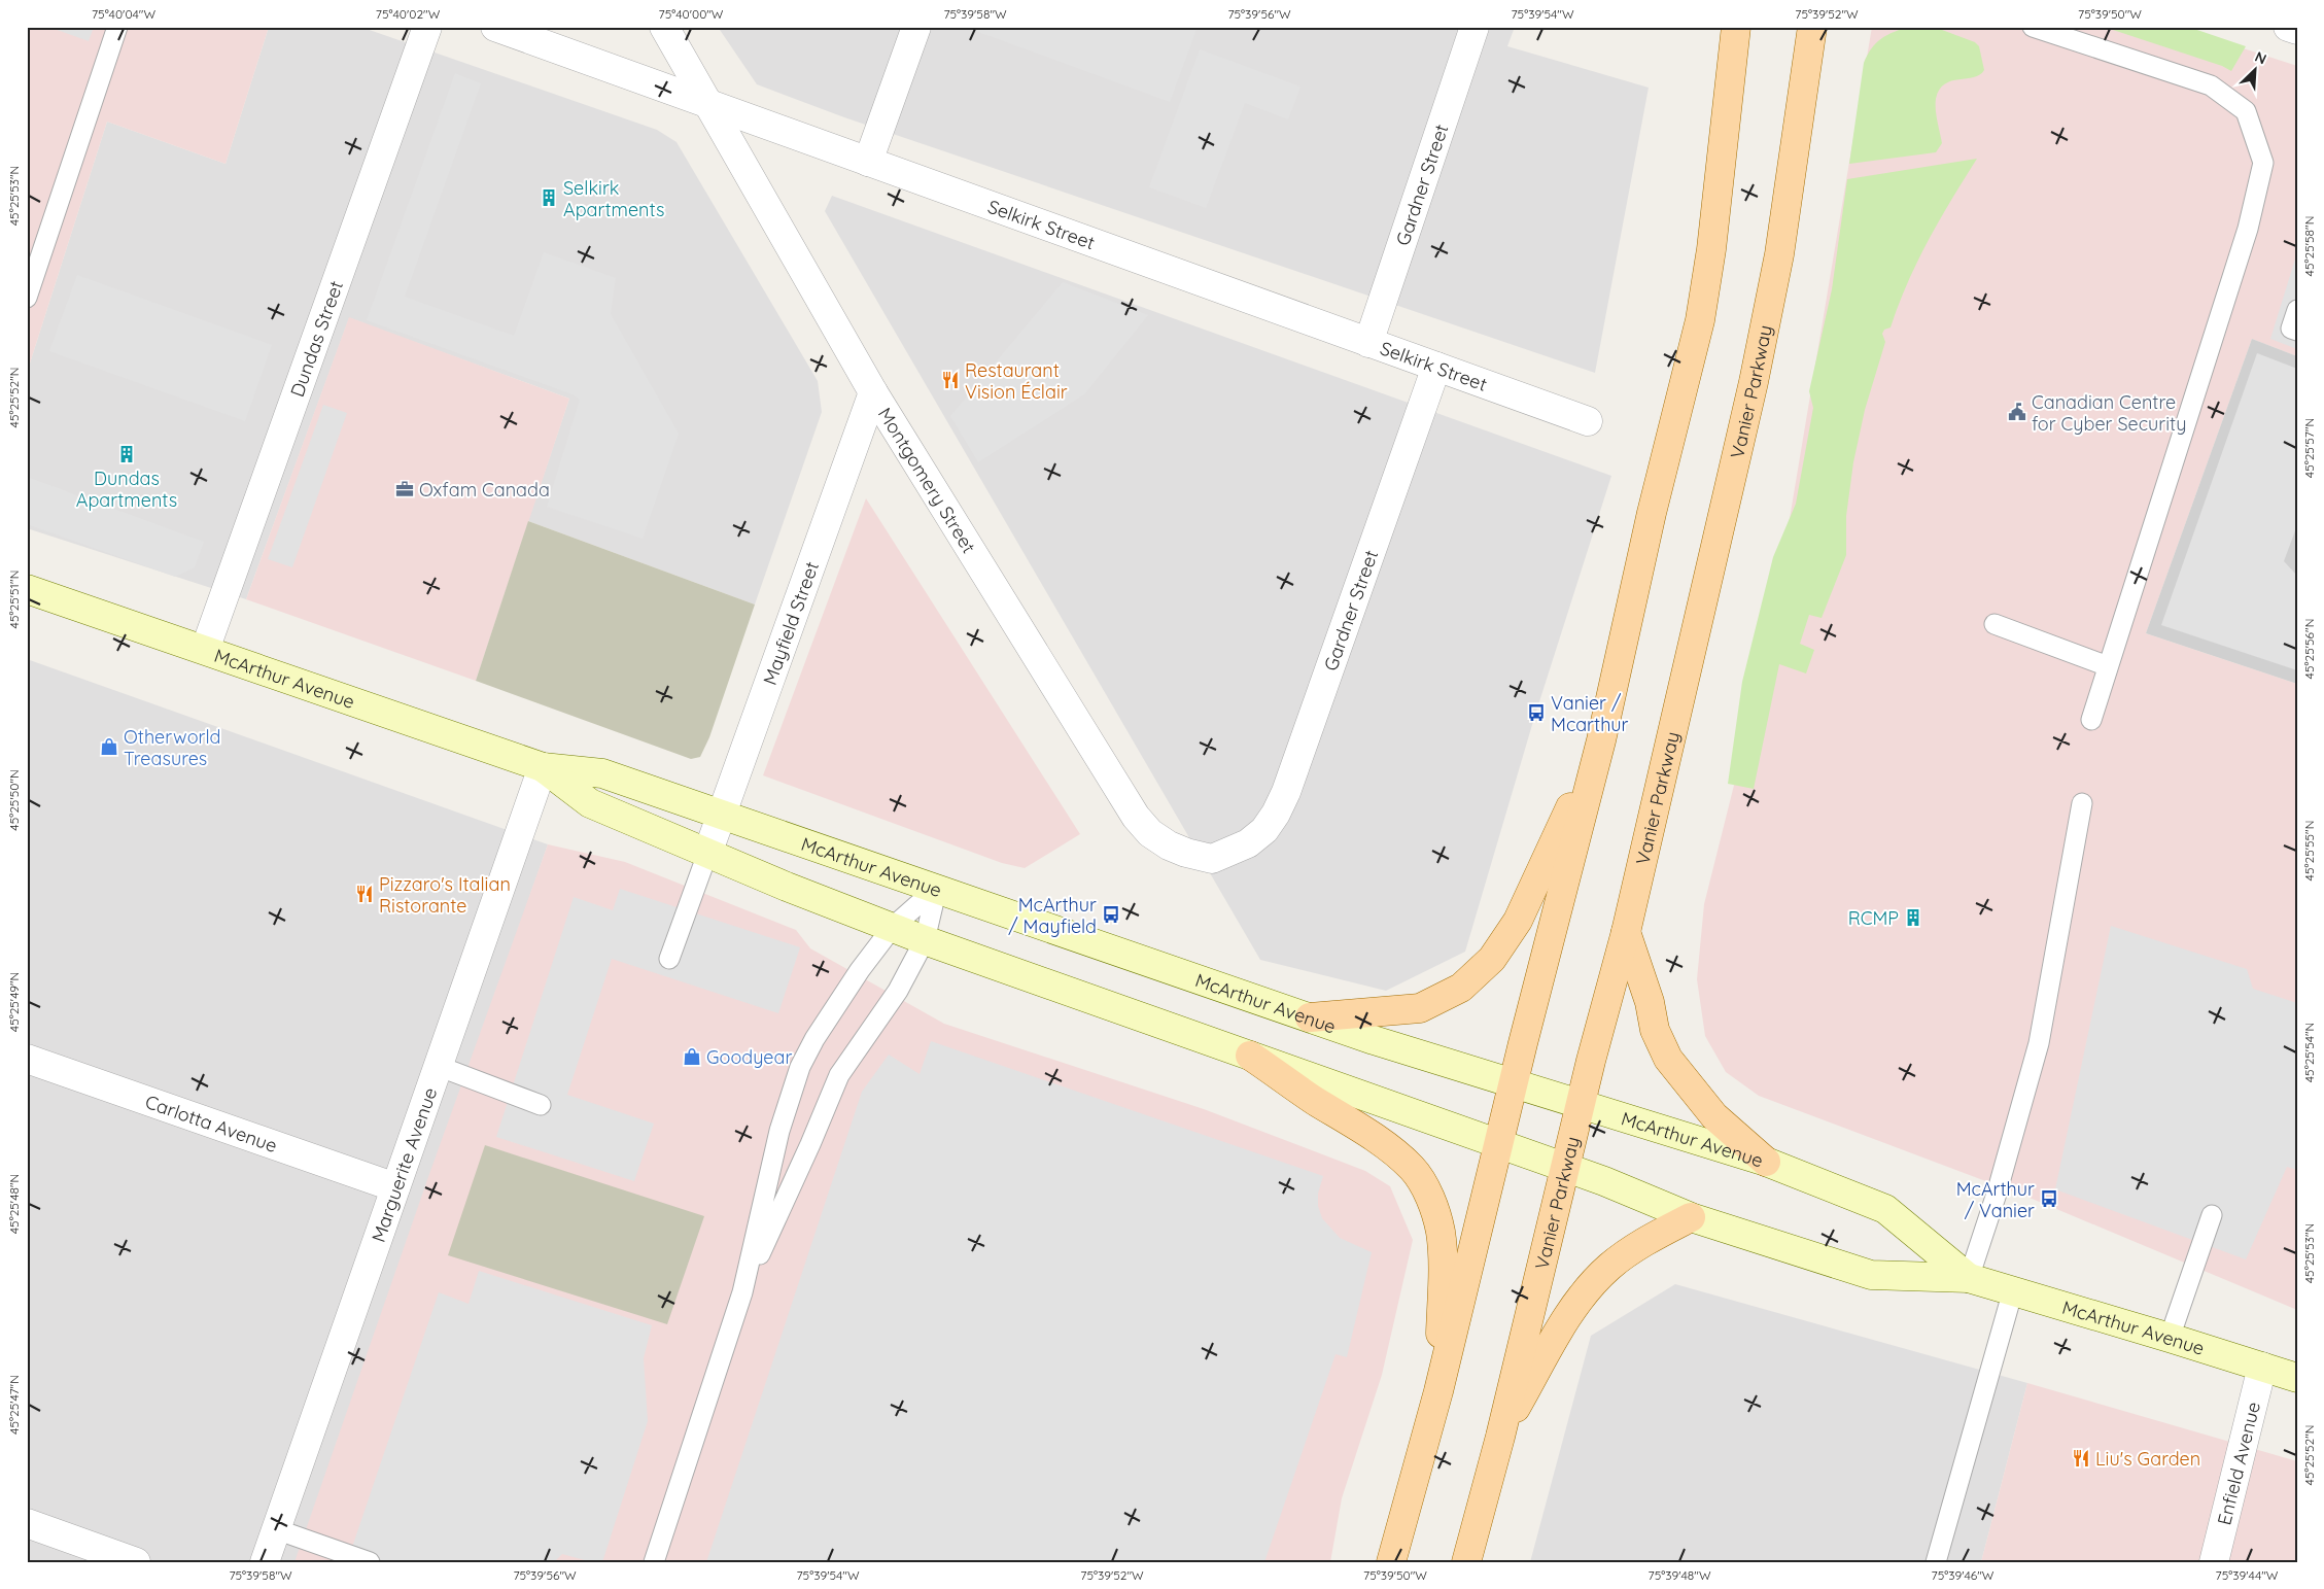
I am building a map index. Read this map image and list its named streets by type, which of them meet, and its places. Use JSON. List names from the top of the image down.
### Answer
{
  "streets": {
    "main road": ["Vanier Parkway", "McArthur Avenue"],
    "street": [
      "Gardner Street",
      "Selkirk Street",
      "Dundas Street",
      "Montgomery Street",
      "Mayfield Street",
      "Carlotta Avenue",
      "Marguerite Avenue",
      "Enfield Avenue"
    ]
  },
  "crossings": [
    ["Gardner Street", "Selkirk Street"],
    ["Gardner Street", "Montgomery Street"],
    ["Selkirk Street", "Montgomery Street"],
    ["Dundas Street", "McArthur Avenue"],
    ["Vanier Parkway", "McArthur Avenue"],
    ["Montgomery Street", "Mayfield Street"],
    ["Mayfield Street", "McArthur Avenue"],
    ["McArthur Avenue", "Marguerite Avenue"],
    ["McArthur Avenue", "Enfield Avenue"],
    ["Carlotta Avenue", "Marguerite Avenue"]
  ],
  "places": {
    "building": ["Selkirk Apartments", "Dundas Apartments", "RCMP"],
    "restaurant": ["Restaurant Vision Éclair", "Pizzaro's Italian Ristorante", "Liu's Garden"],
    "public building": ["Canadian Centre for Cyber Security"],
    "office": ["Oxfam Canada"],
    "bus stop": ["Vanier / Mcarthur", "McArthur / Mayfield", "McArthur / Vanier"],
    "shop": ["Otherworld Treasures", "Goodyear"]
  },
  "north": "top right",
  "coordinates": [
    "75°40'04\"W",
    "75°40'02\"W",
    "75°40'00\"W",
    "75°39'58\"W",
    "75°39'56\"W",
    "75°39'54\"W",
    "75°39'52\"W",
    "75°39'50\"W",
    "45°25'53\"N",
    "45°25'58\"N",
    "45°25'52\"N",
    "45°25'57\"N",
    "45°25'51\"N",
    "45°25'56\"N",
    "45°25'50\"N",
    "45°25'55\"N",
    "45°25'49\"N",
    "45°25'54\"N",
    "45°25'48\"N",
    "45°25'47\"N",
    "75°39'48\"W",
    "75°39'46\"W",
    "75°39'44\"W"
  ]
}
